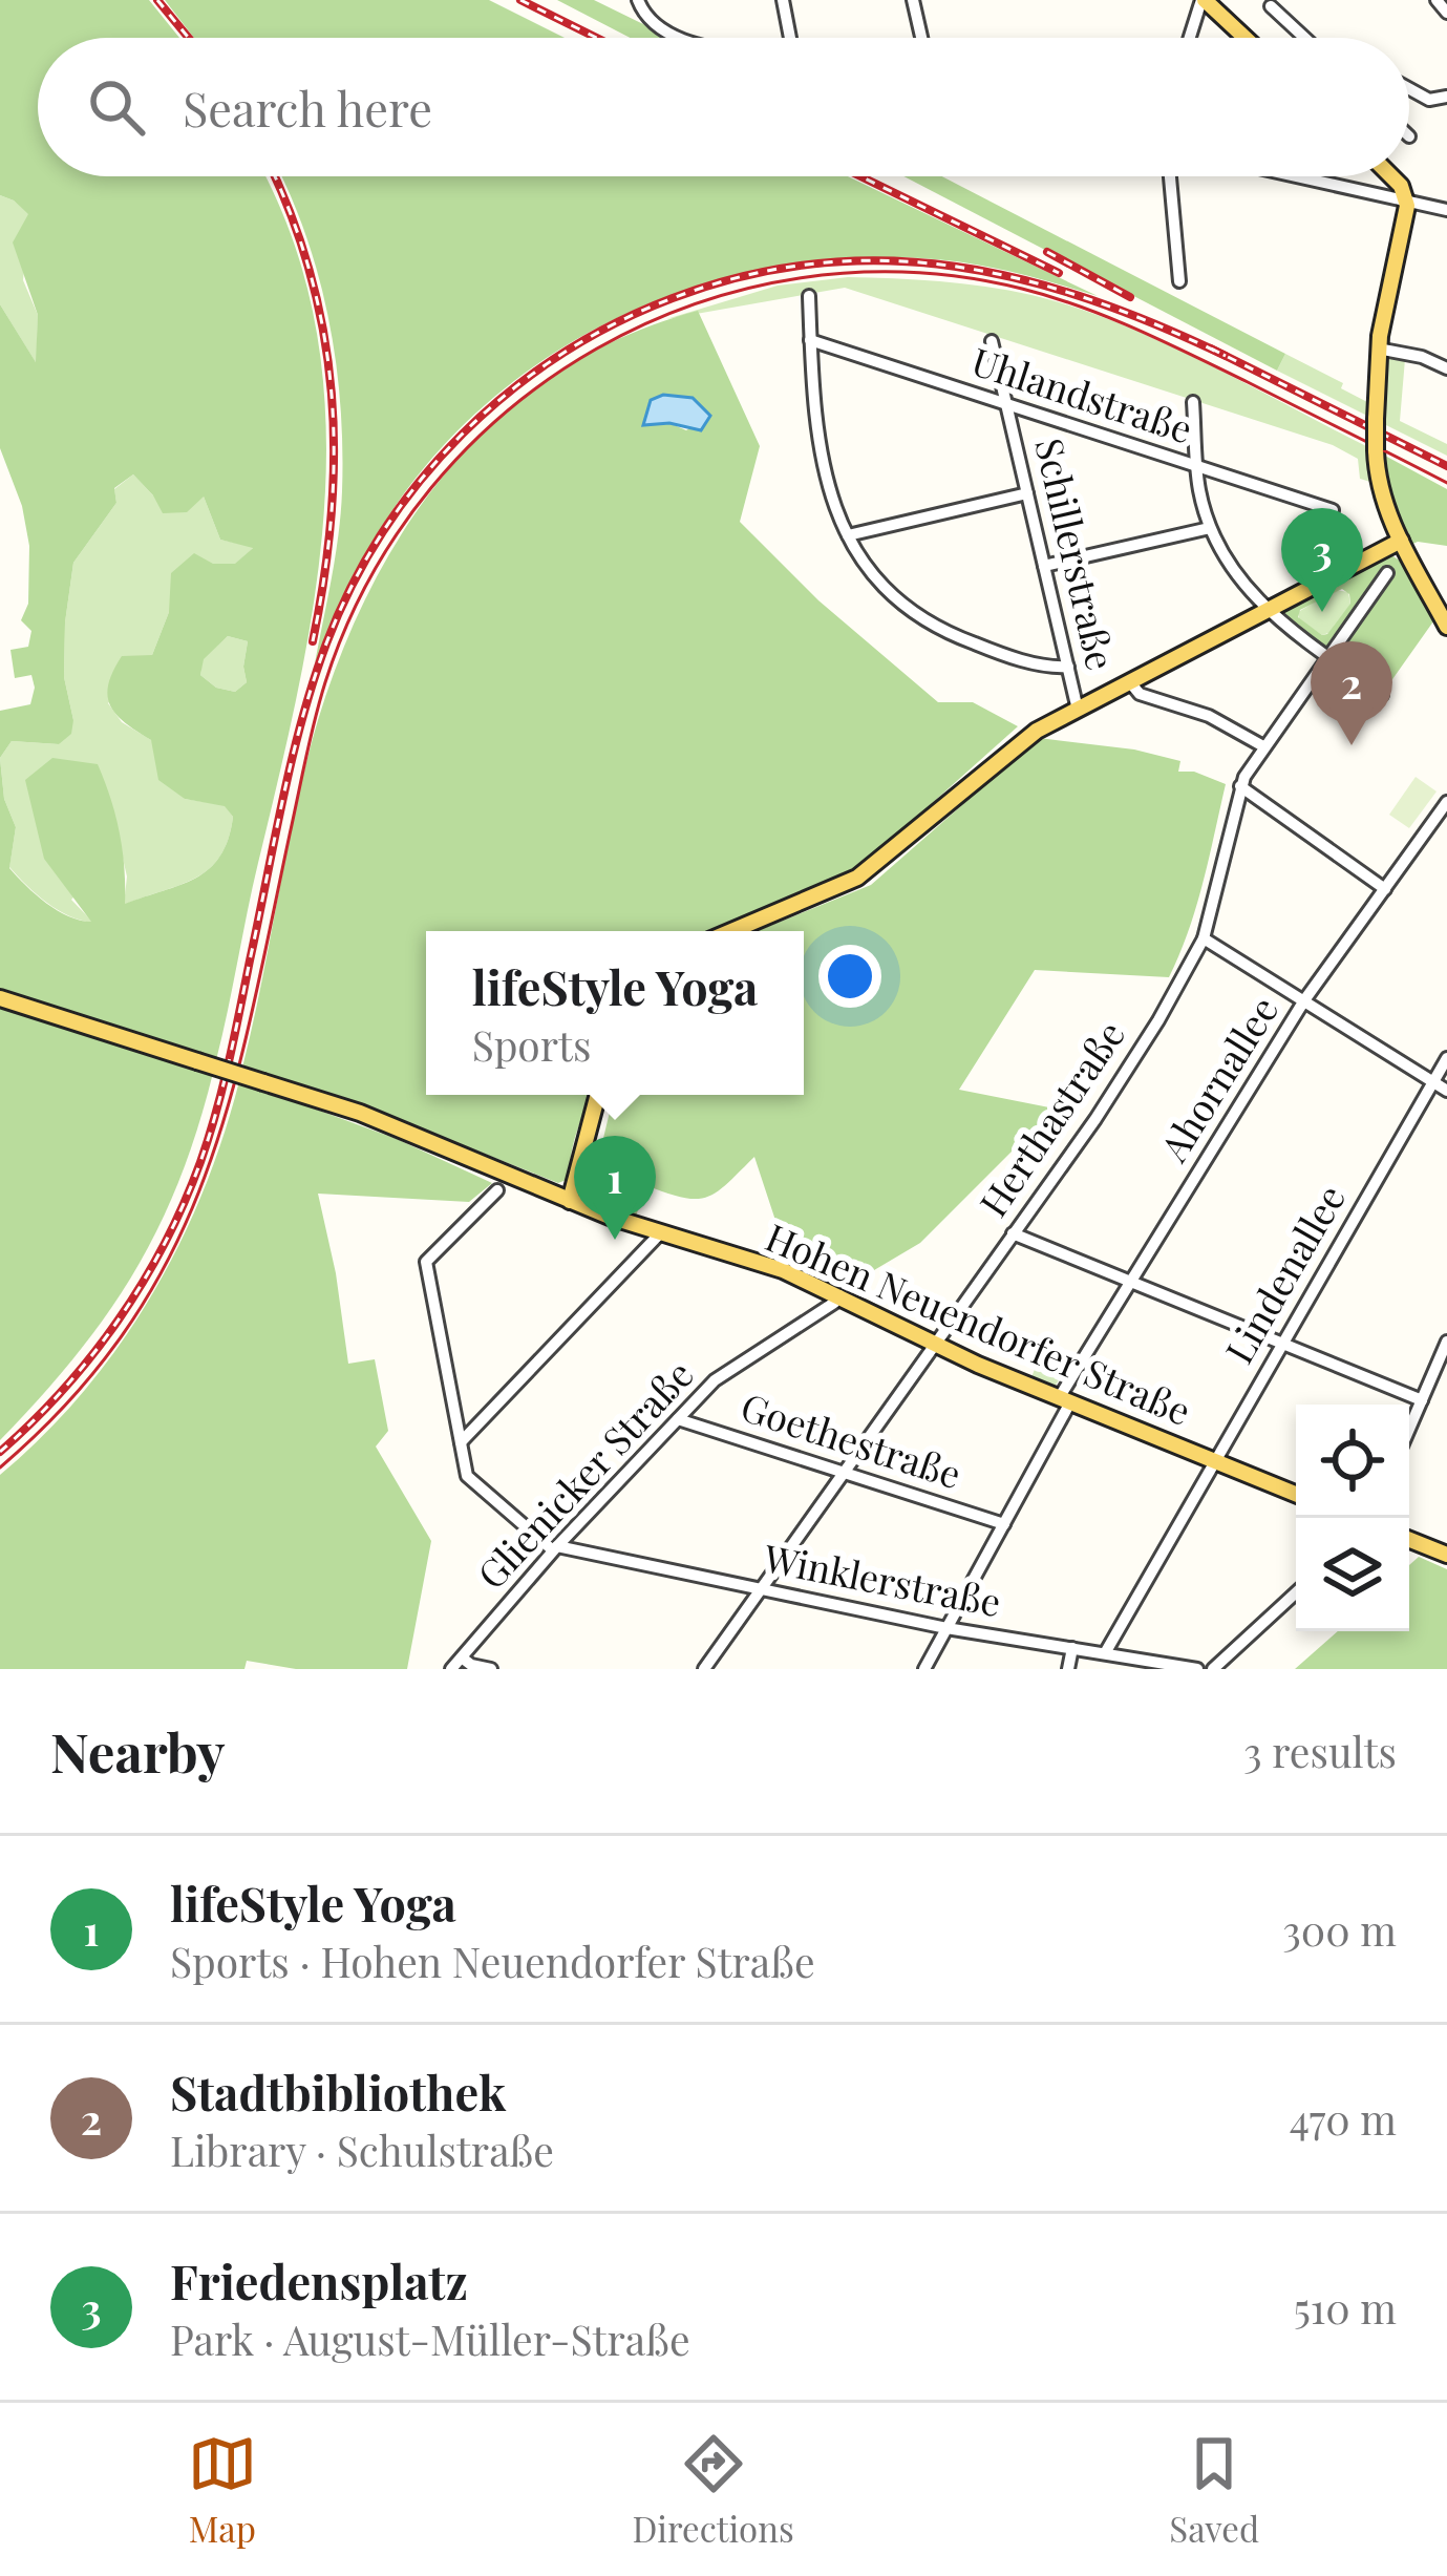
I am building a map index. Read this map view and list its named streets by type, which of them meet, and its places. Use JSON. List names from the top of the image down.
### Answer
{
  "streets": {
    "main road": ["Hohen Neuendorfer Straße"],
    "street": [
      "Uhlandstraße",
      "Schillerstraße",
      "Ahornallee",
      "Herthastraße",
      "Lindenallee",
      "Goethestraße",
      "Glienicker Straße",
      "Winklerstraße"
    ]
  },
  "crossings": [
    ["Uhlandstraße", "Schillerstraße"],
    ["Ahornallee", "Hohen Neuendorfer Straße"],
    ["Ahornallee", "Goethestraße"],
    ["Ahornallee", "Winklerstraße"],
    ["Herthastraße", "Hohen Neuendorfer Straße"],
    ["Herthastraße", "Goethestraße"],
    ["Herthastraße", "Winklerstraße"],
    ["Lindenallee", "Hohen Neuendorfer Straße"],
    ["Lindenallee", "Winklerstraße"],
    ["Hohen Neuendorfer Straße", "Glienicker Straße"],
    ["Goethestraße", "Glienicker Straße"],
    ["Glienicker Straße", "Winklerstraße"]
  ],
  "page": {
    "search": "Search here",
    "pins": ["3", "2", "1"],
    "popup": ["lifeStyle Yoga", "Sports"],
    "heading": ["Nearby", "3 results"],
    "list": [
      {
        "mark": "1",
        "name": "lifeStyle Yoga",
        "note": "Sports · Hohen Neuendorfer Straße",
        "value": "300 m"
      },
      {
        "mark": "2",
        "name": "Stadtbibliothek",
        "note": "Library · Schulstraße",
        "value": "470 m"
      },
      {
        "mark": "3",
        "name": "Friedensplatz",
        "note": "Park · August-Müller-Straße",
        "value": "510 m"
      }
    ],
    "nav": ["Map", "Directions", "Saved"]
  }
}
